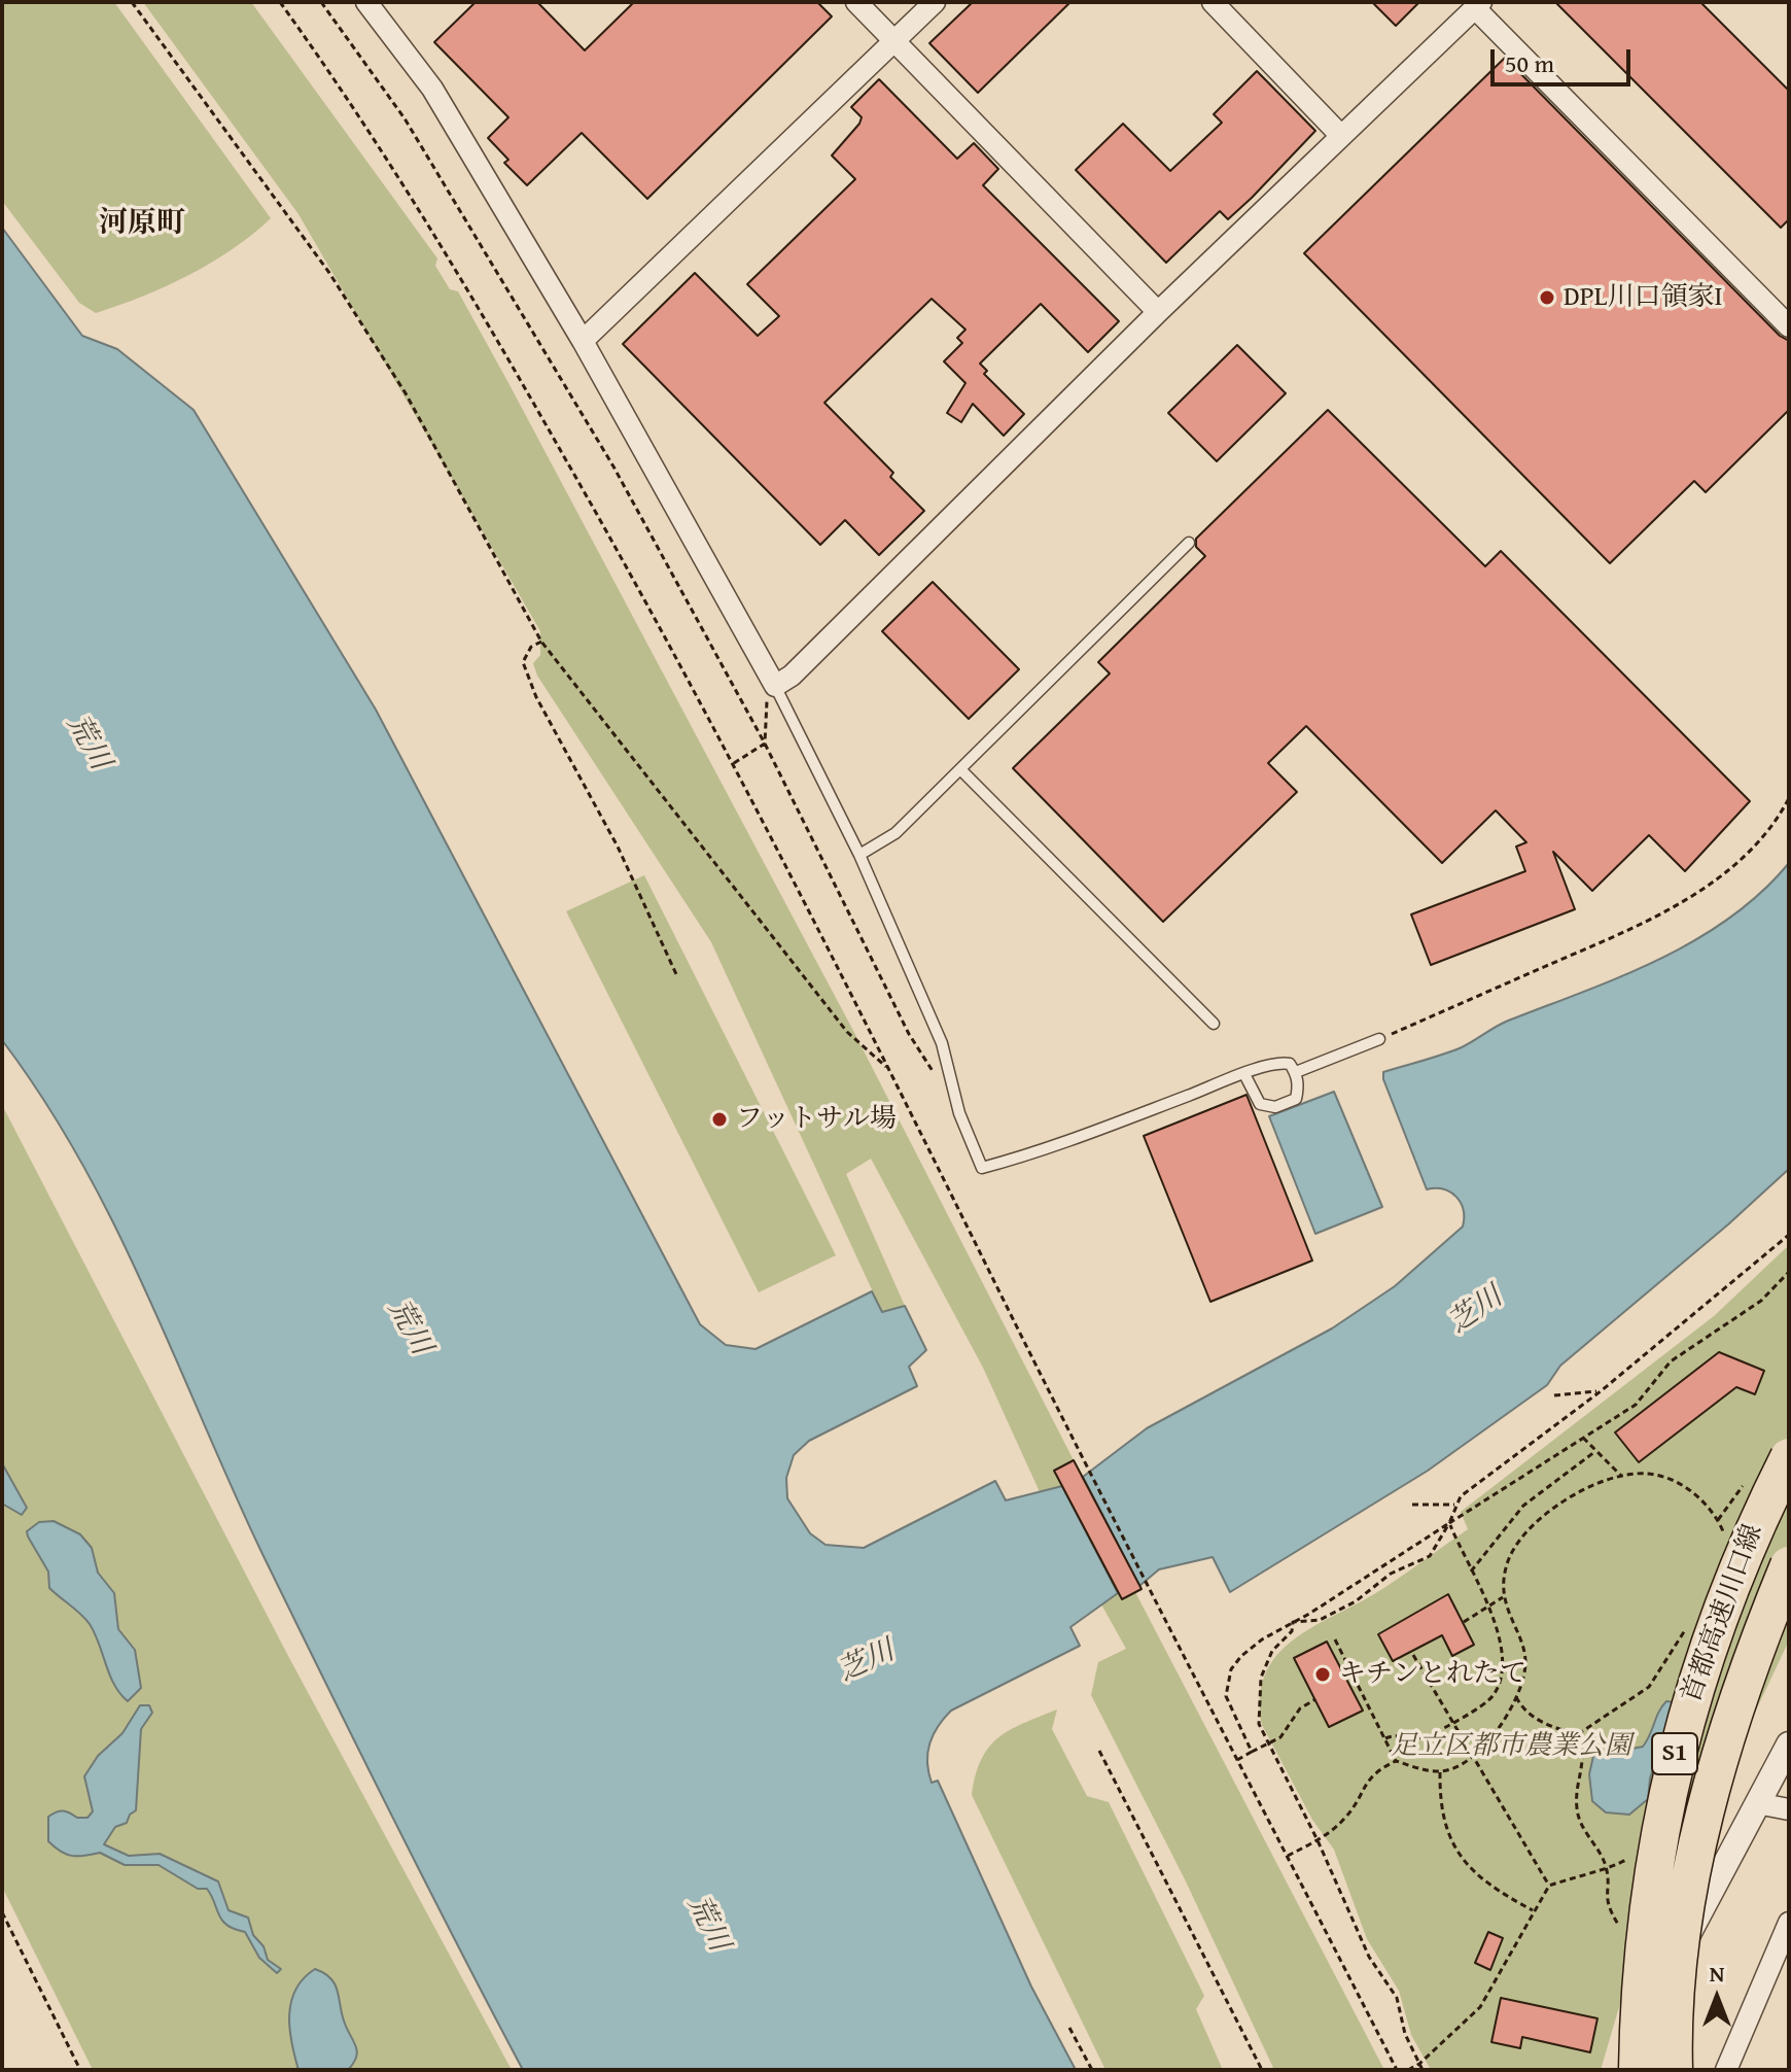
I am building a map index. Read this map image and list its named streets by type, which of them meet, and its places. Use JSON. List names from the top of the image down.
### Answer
{
  "streets": {
    "highway": ["首都高速川口線", "S1"]
  },
  "districts": ["河原町"],
  "water": ["荒川", "芝川"],
  "parks": ["足立区都市農業公園"],
  "places": ["DPL川口領家Ⅰ", "フットサル場", "キチンとれたて"],
  "scale_bar": "50 m",
  "north": "top"
}
